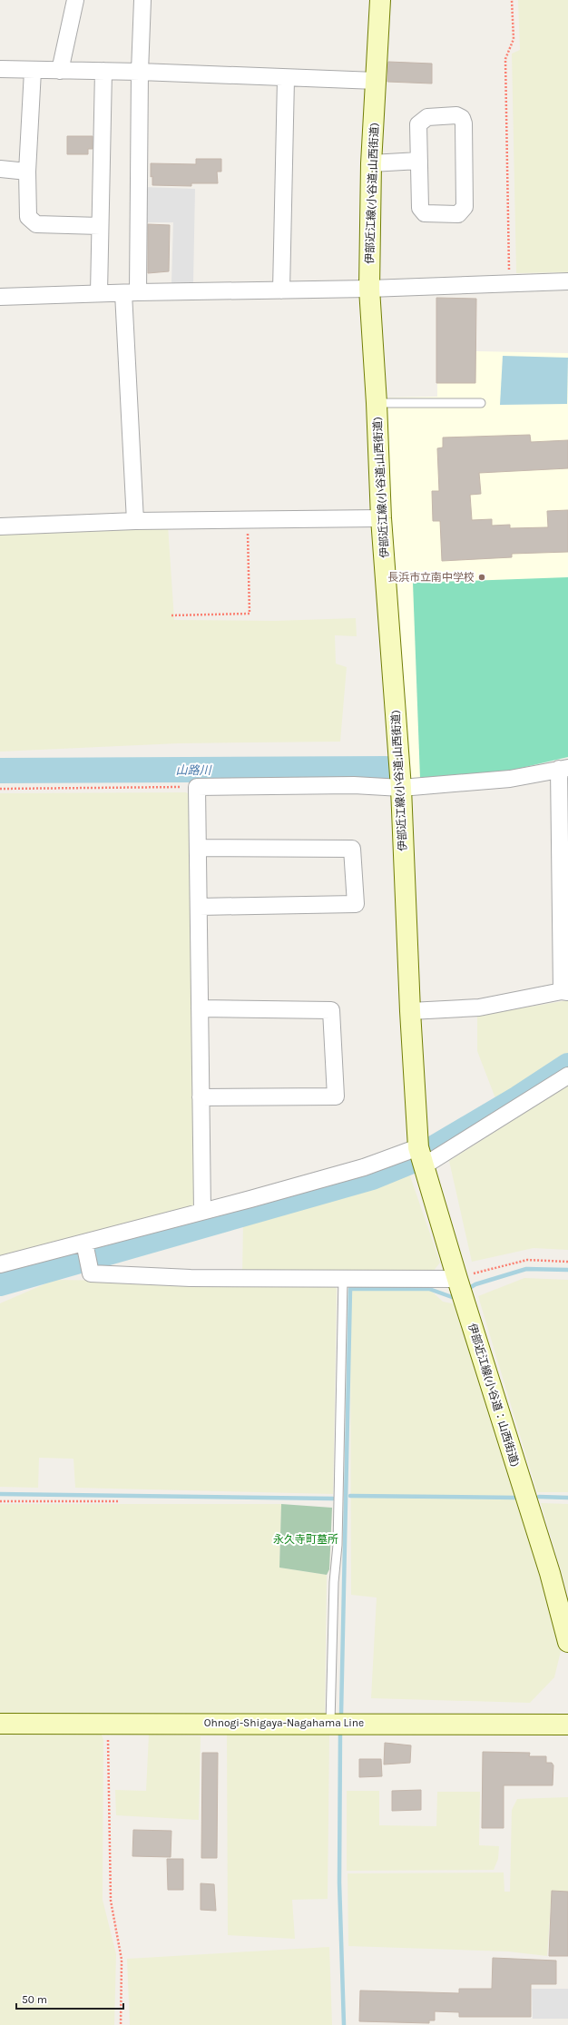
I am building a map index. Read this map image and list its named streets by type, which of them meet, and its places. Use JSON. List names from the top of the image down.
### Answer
{
  "streets": {
    "main road": ["伊部近江線(小谷道;山西街道)", "伊部近江線(小谷道：山西街道)", "Ohnogi-Shigaya-Nagahama Line"]
  },
  "crossings": [
    ["伊部近江線(小谷道;山西街道)", "伊部近江線(小谷道：山西街道)"]
  ],
  "water": ["山路川"],
  "parks": ["永久寺町墓所"],
  "places": ["長浜市立南中学校"],
  "scale_bar": "50 m"
}
